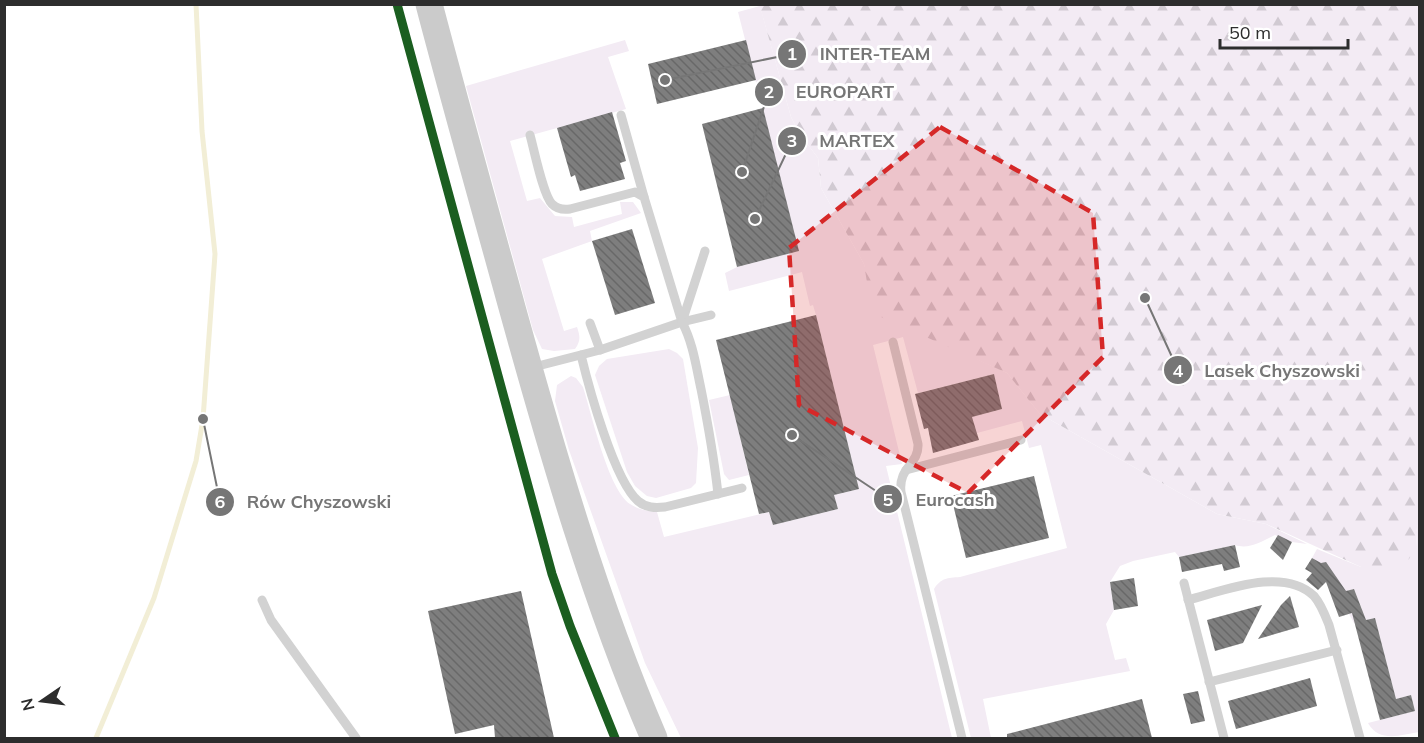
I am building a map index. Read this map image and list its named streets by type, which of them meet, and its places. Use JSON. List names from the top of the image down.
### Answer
{
  "places": [
    "INTER-TEAM",
    "EUROPART",
    "MARTEX",
    "Lasek Chyszowski",
    "Rów Chyszowski",
    "Eurocash"
  ],
  "scale_bar": "50 m",
  "north": "left"
}
